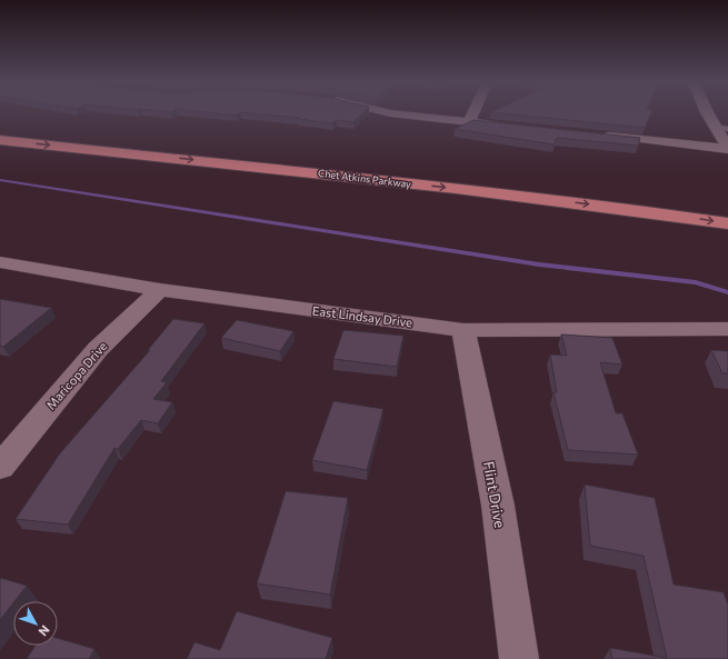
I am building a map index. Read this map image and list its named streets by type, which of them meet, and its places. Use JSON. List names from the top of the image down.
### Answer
{
  "streets": {
    "highway": ["Chet Atkins Parkway"],
    "street": ["East Lindsay Drive", "Maricopa Drive", "Flint Drive"]
  },
  "crossings": [
    ["East Lindsay Drive", "Maricopa Drive"],
    ["East Lindsay Drive", "Flint Drive"]
  ],
  "north": "bottom right"
}
